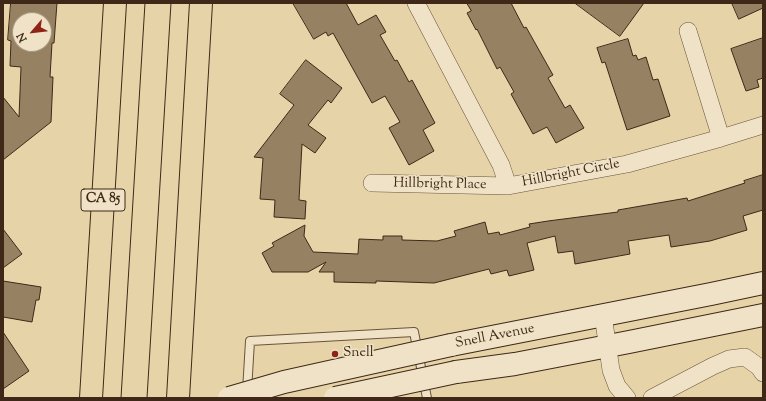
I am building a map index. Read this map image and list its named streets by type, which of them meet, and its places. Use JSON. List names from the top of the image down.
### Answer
{
  "streets": {
    "highway": ["CA 85"],
    "main road": ["Snell Avenue"],
    "street": ["Hillbright Circle", "Hillbright Place"]
  },
  "crossings": [
    ["Hillbright Circle", "Hillbright Place"]
  ],
  "places": ["Snell"],
  "north": "bottom left"
}
